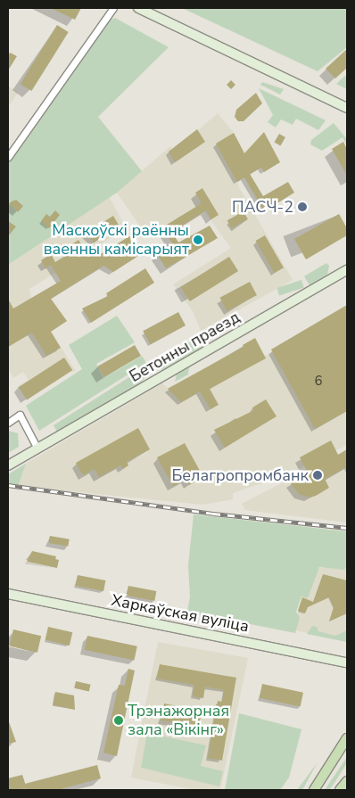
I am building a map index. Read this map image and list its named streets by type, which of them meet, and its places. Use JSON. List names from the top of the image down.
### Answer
{
  "streets": {
    "main road": ["Бетонны праезд", "Харкаўская вуліца"]
  },
  "places": [
    "ПАСЧ-2",
    "Маскоўскі раённы ваенны камісарыят",
    "Белагропромбанк",
    "Трэнажорная зала «Вікінг»"
  ],
  "house_numbers": ["6"]
}
